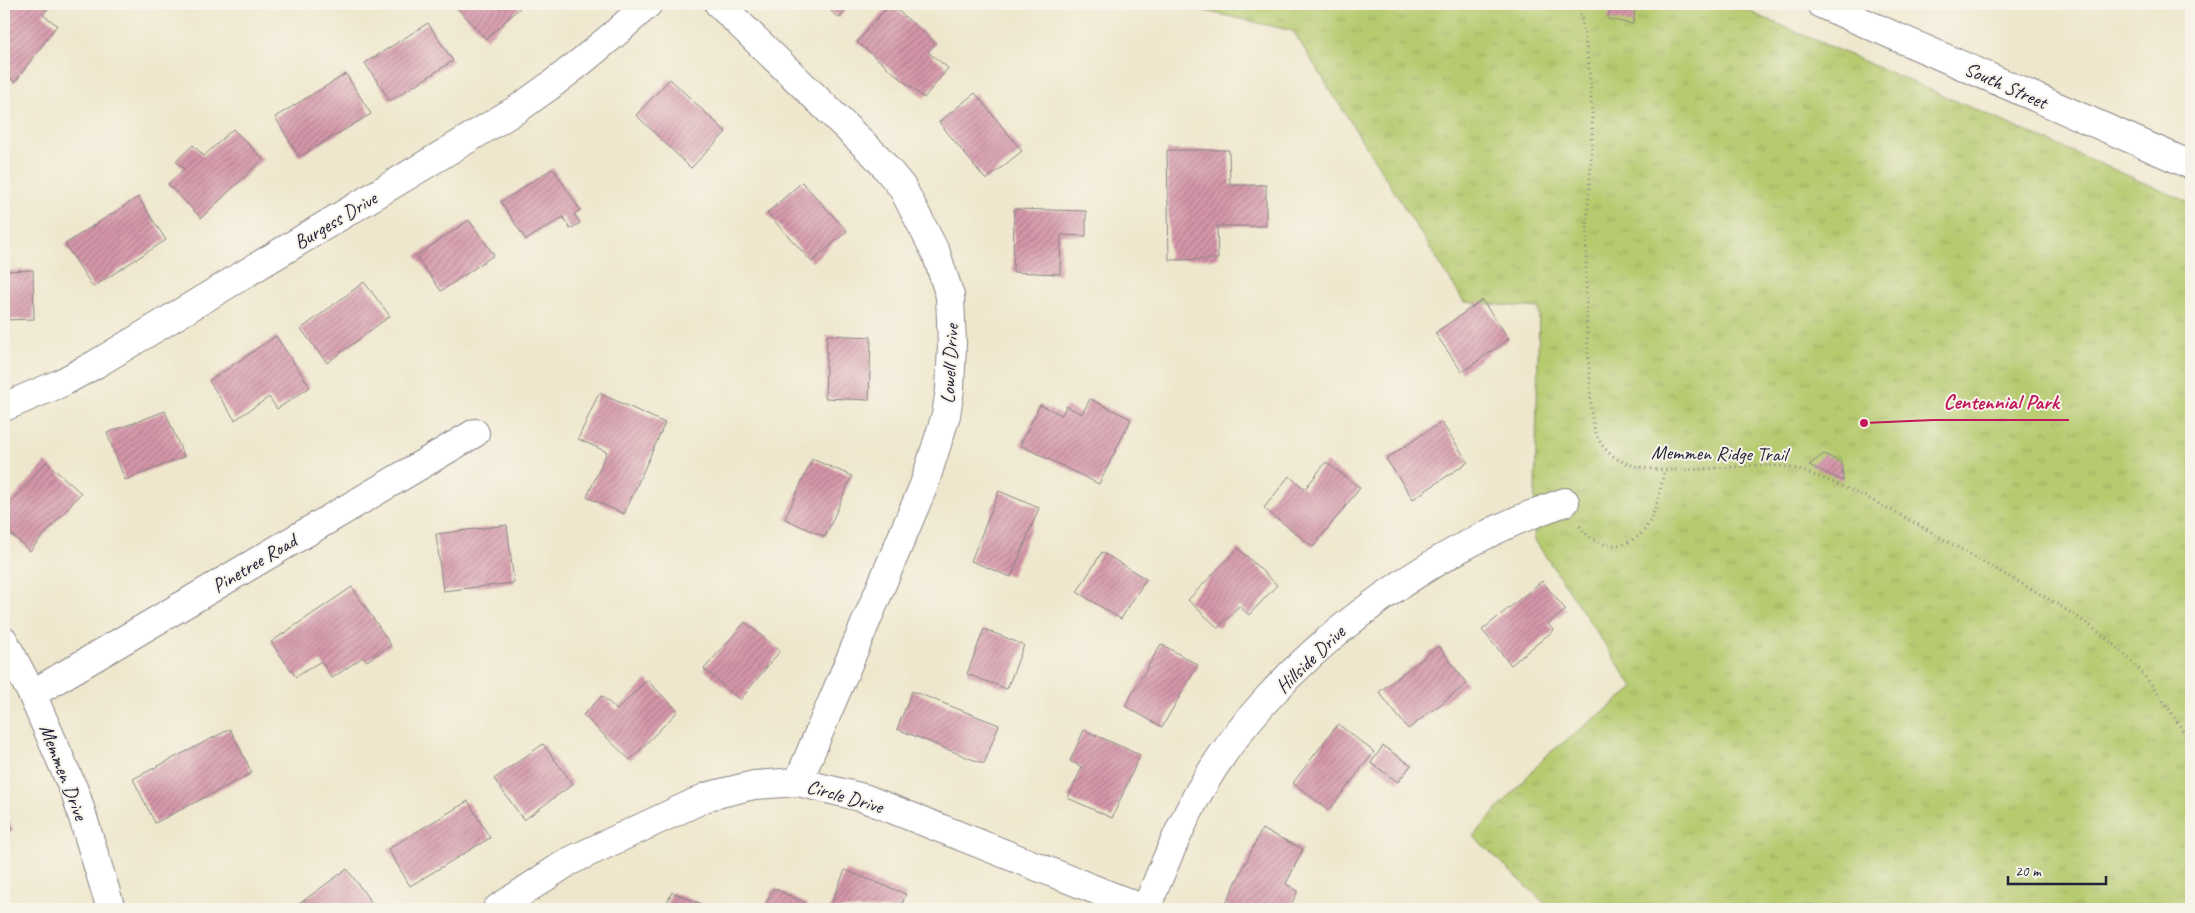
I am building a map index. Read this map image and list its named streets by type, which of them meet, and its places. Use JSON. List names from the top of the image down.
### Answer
{
  "streets": {
    "street": [
      "South Street",
      "Burgess Drive",
      "Lowell Drive",
      "Pinetree Road",
      "Hillside Drive",
      "Memmen Drive",
      "Circle Drive"
    ],
    "path": ["Memmen Ridge Trail"]
  },
  "crossings": [
    ["Lowell Drive", "Circle Drive"],
    ["Pinetree Road", "Memmen Drive"],
    ["Hillside Drive", "Circle Drive"]
  ],
  "places": ["Centennial Park"],
  "scale_bar": "20 m"
}
